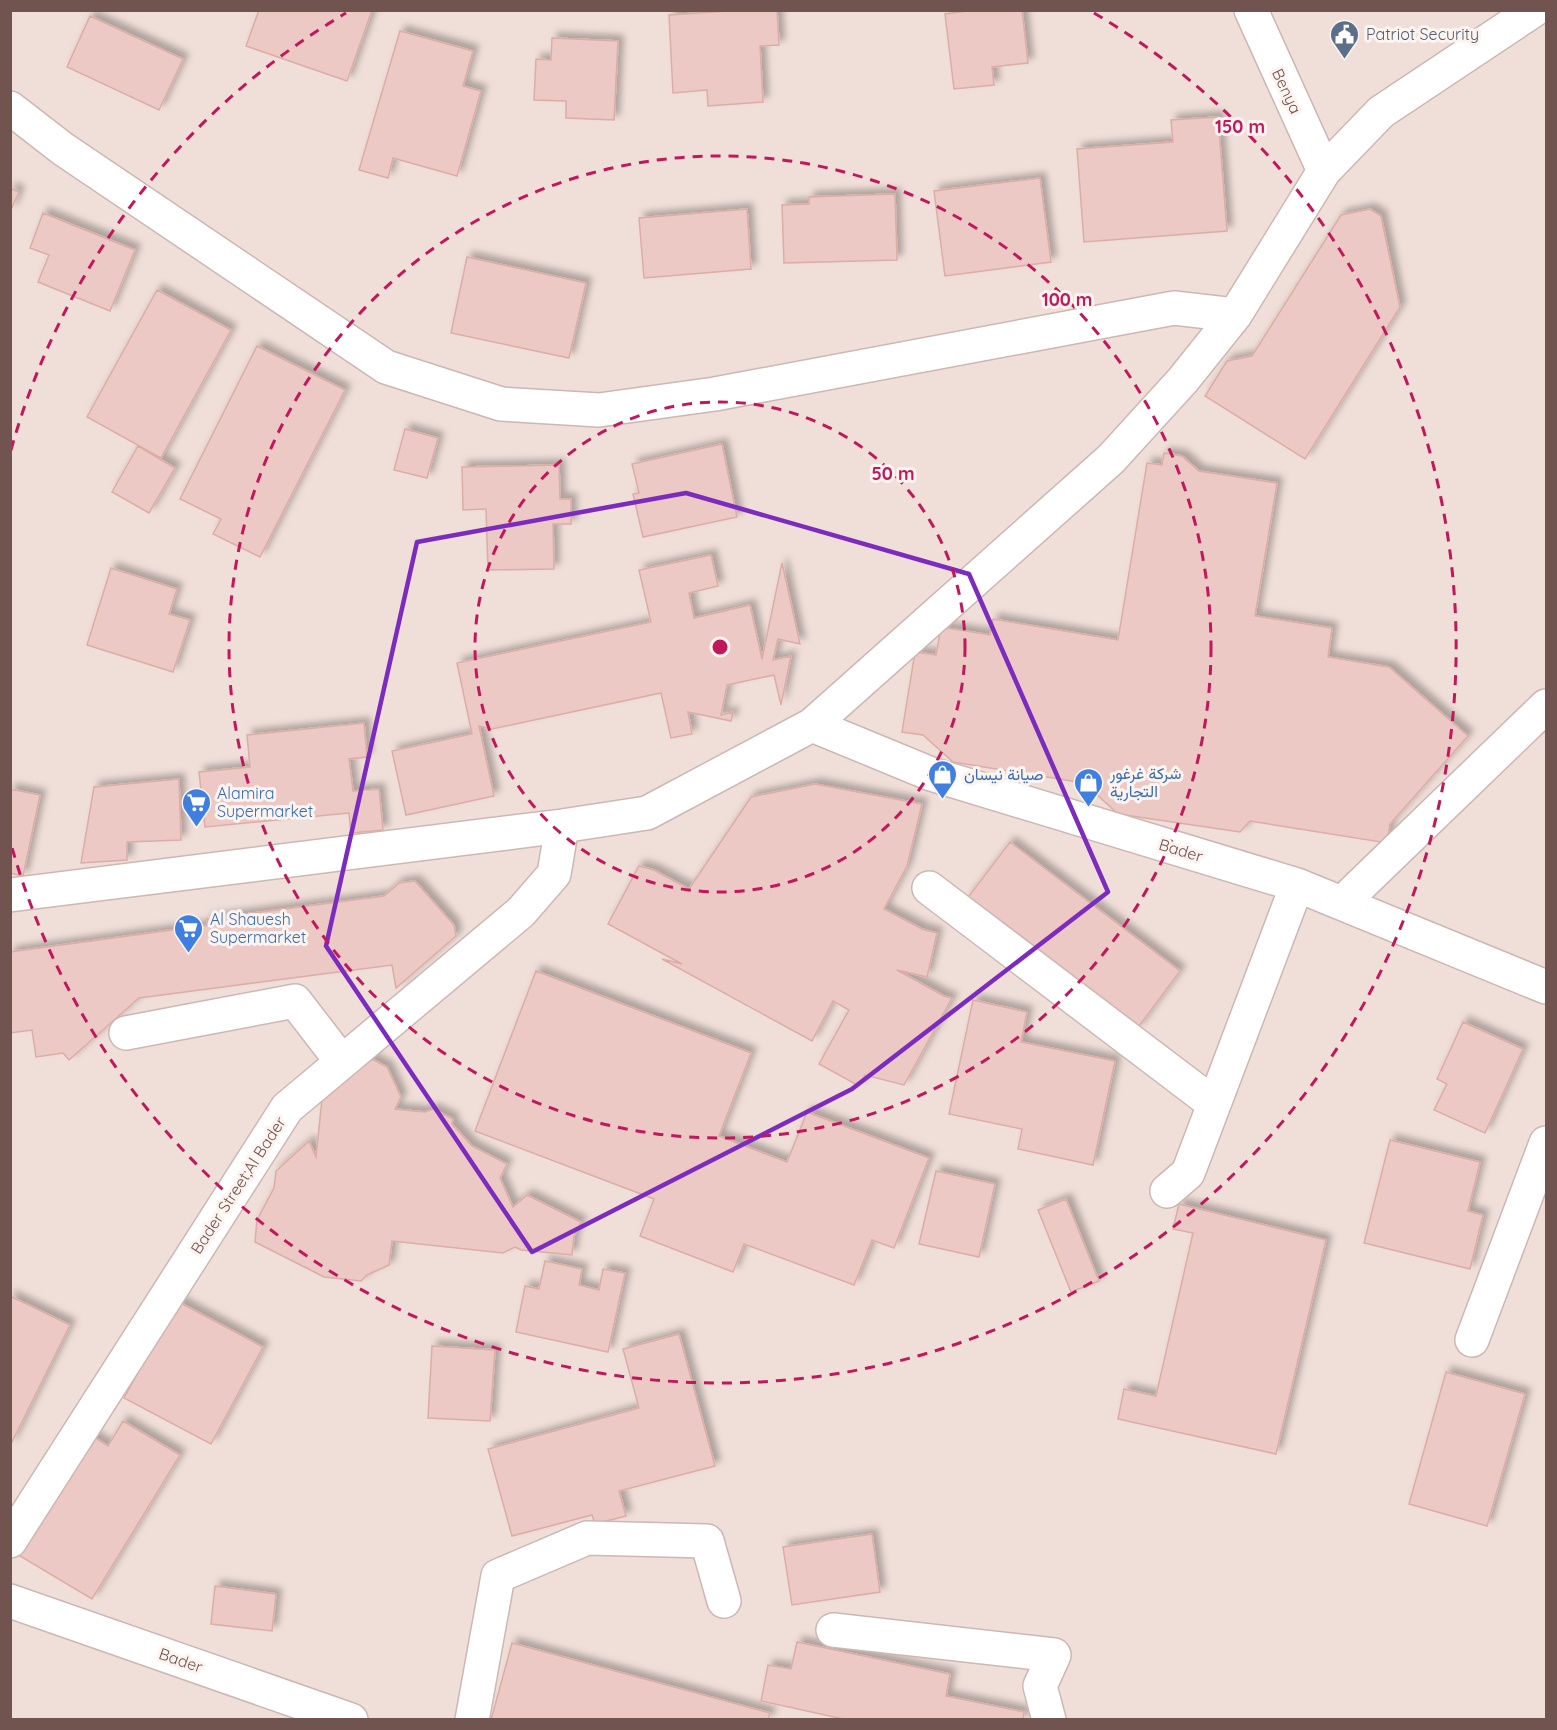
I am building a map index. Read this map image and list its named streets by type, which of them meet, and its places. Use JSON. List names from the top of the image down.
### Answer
{
  "streets": {
    "street": ["Benya", "Bader", "Bader Street;Al Bader"]
  },
  "places": {
    "public building": ["Patriot Security"],
    "shop": ["صيانة نيسان", "شركة غرغور التجارية"],
    "supermarket": ["Alamira Supermarket", "Al Shauesh Supermarket"]
  },
  "rings": ["150 m", "100 m", "50 m"]
}
